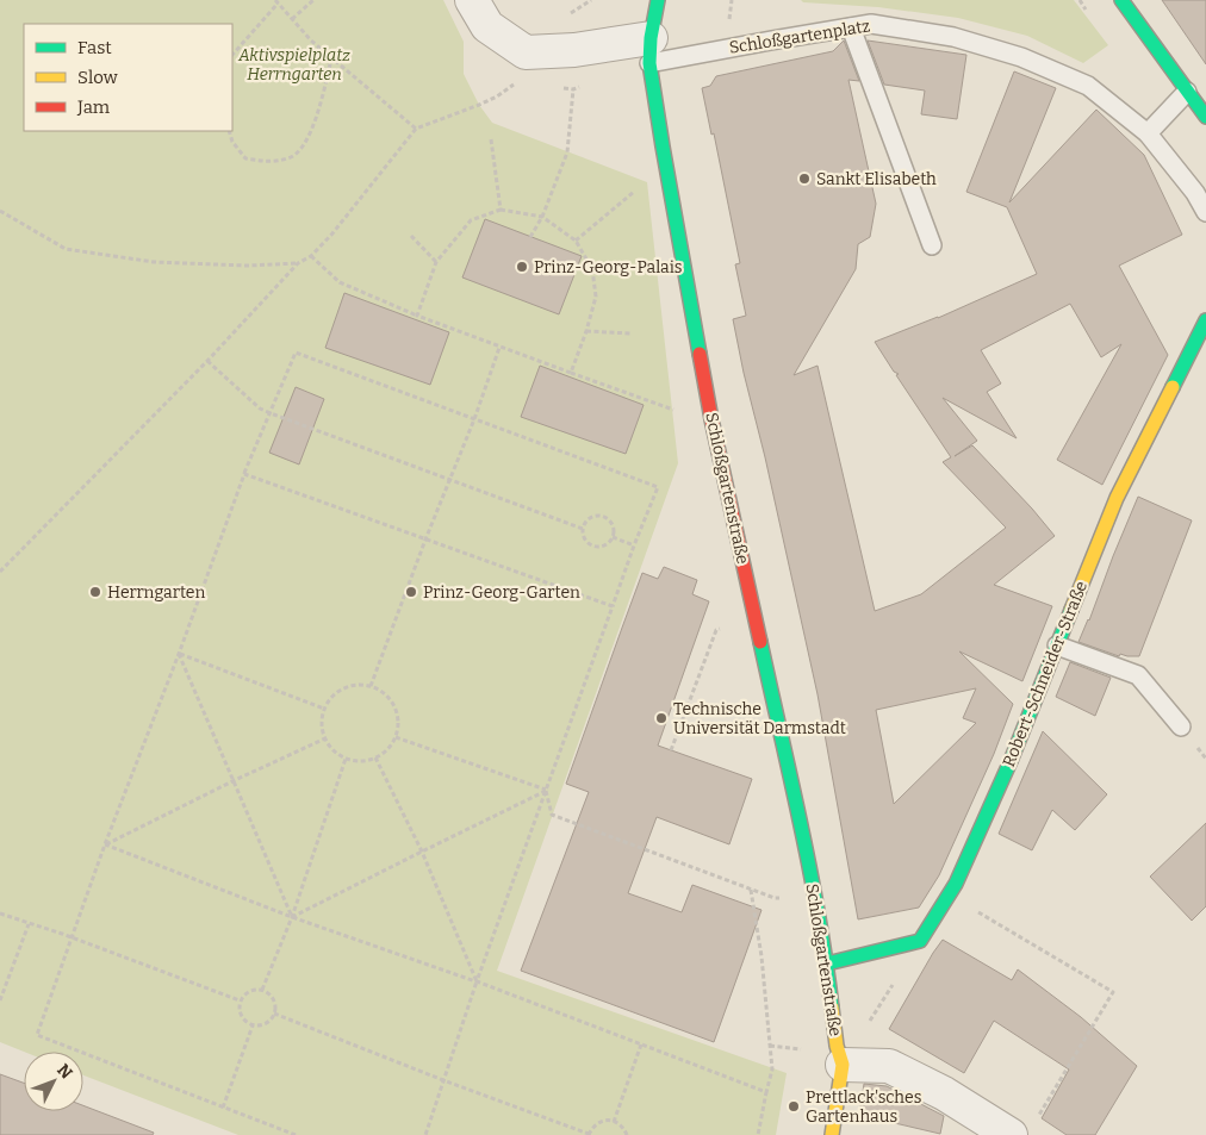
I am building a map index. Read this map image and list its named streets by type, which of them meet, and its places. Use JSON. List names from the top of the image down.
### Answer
{
  "streets": {
    "street": ["Schloßgartenstraße", "Robert-Schneider-Straße"],
    "lane": ["Schloßgartenplatz"]
  },
  "crossings": [
    ["Schloßgartenplatz", "Schloßgartenstraße"]
  ],
  "parks": ["Aktivspielplatz Herrngarten"],
  "places": [
    "Sankt Elisabeth",
    "Prinz-Georg-Palais",
    "Herrngarten",
    "Prinz-Georg-Garten",
    "Technische Universität Darmstadt",
    "Prettlack'sches Gartenhaus"
  ],
  "legend": ["Fast", "Slow", "Jam"],
  "north": "top right"
}
